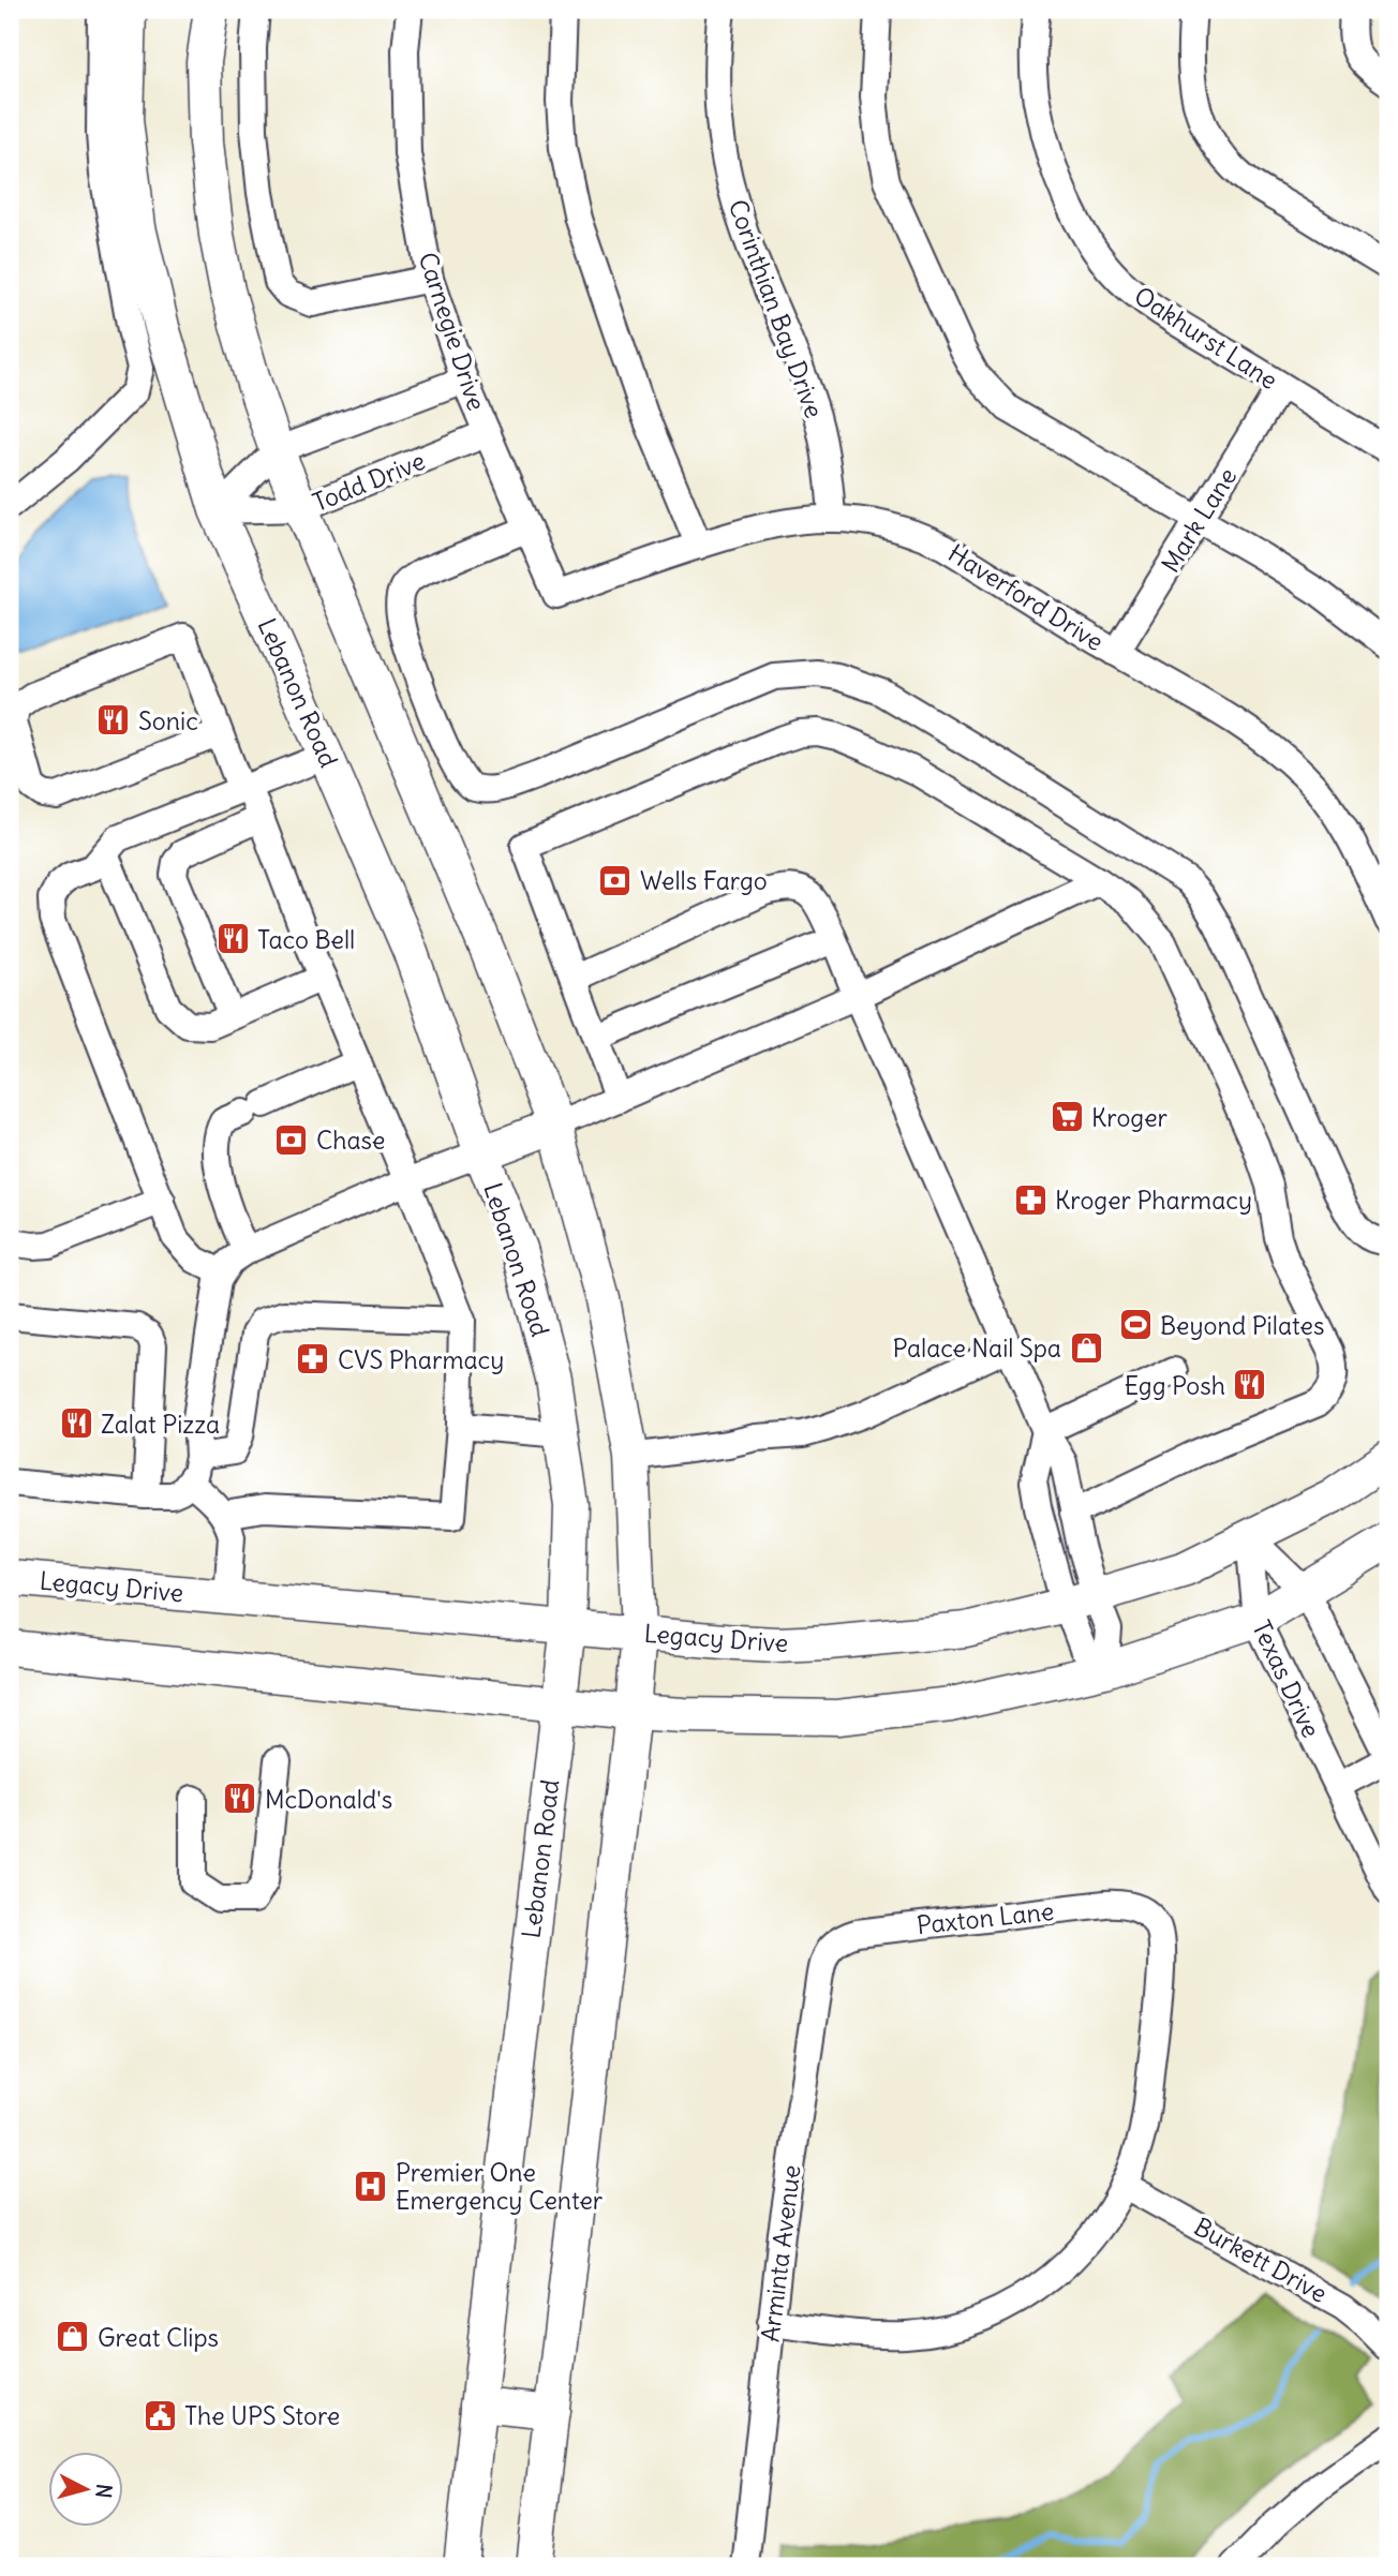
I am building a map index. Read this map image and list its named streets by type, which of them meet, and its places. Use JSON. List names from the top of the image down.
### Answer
{
  "streets": {
    "main road": ["Lebanon Road", "Legacy Drive"],
    "street": [
      "Corinthian Bay Drive",
      "Carnegie Drive",
      "Oakhurst Lane",
      "Todd Drive",
      "Mark Lane",
      "Haverford Drive",
      "Texas Drive",
      "Paxton Lane",
      "Arminta Avenue",
      "Burkett Drive"
    ]
  },
  "crossings": [
    ["Corinthian Bay Drive", "Haverford Drive"],
    ["Carnegie Drive", "Todd Drive"],
    ["Carnegie Drive", "Haverford Drive"],
    ["Oakhurst Lane", "Mark Lane"],
    ["Todd Drive", "Lebanon Road"],
    ["Mark Lane", "Haverford Drive"],
    ["Lebanon Road", "Legacy Drive"],
    ["Legacy Drive", "Texas Drive"],
    ["Paxton Lane", "Arminta Avenue"],
    ["Paxton Lane", "Burkett Drive"]
  ],
  "places": {
    "restaurant": [
      "Sonic",
      "Taco Bell",
      "Egg Posh",
      "Zalat Pizza",
      "McDonald's"
    ],
    "bank": ["Wells Fargo", "Chase"],
    "supermarket": ["Kroger"],
    "pharmacy": ["Kroger Pharmacy", "CVS Pharmacy"],
    "sports": ["Beyond Pilates"],
    "shop": ["Palace Nail Spa", "Great Clips"],
    "hospital": ["Premier One Emergency Center"],
    "public building": ["The UPS Store"]
  },
  "north": "right"
}
